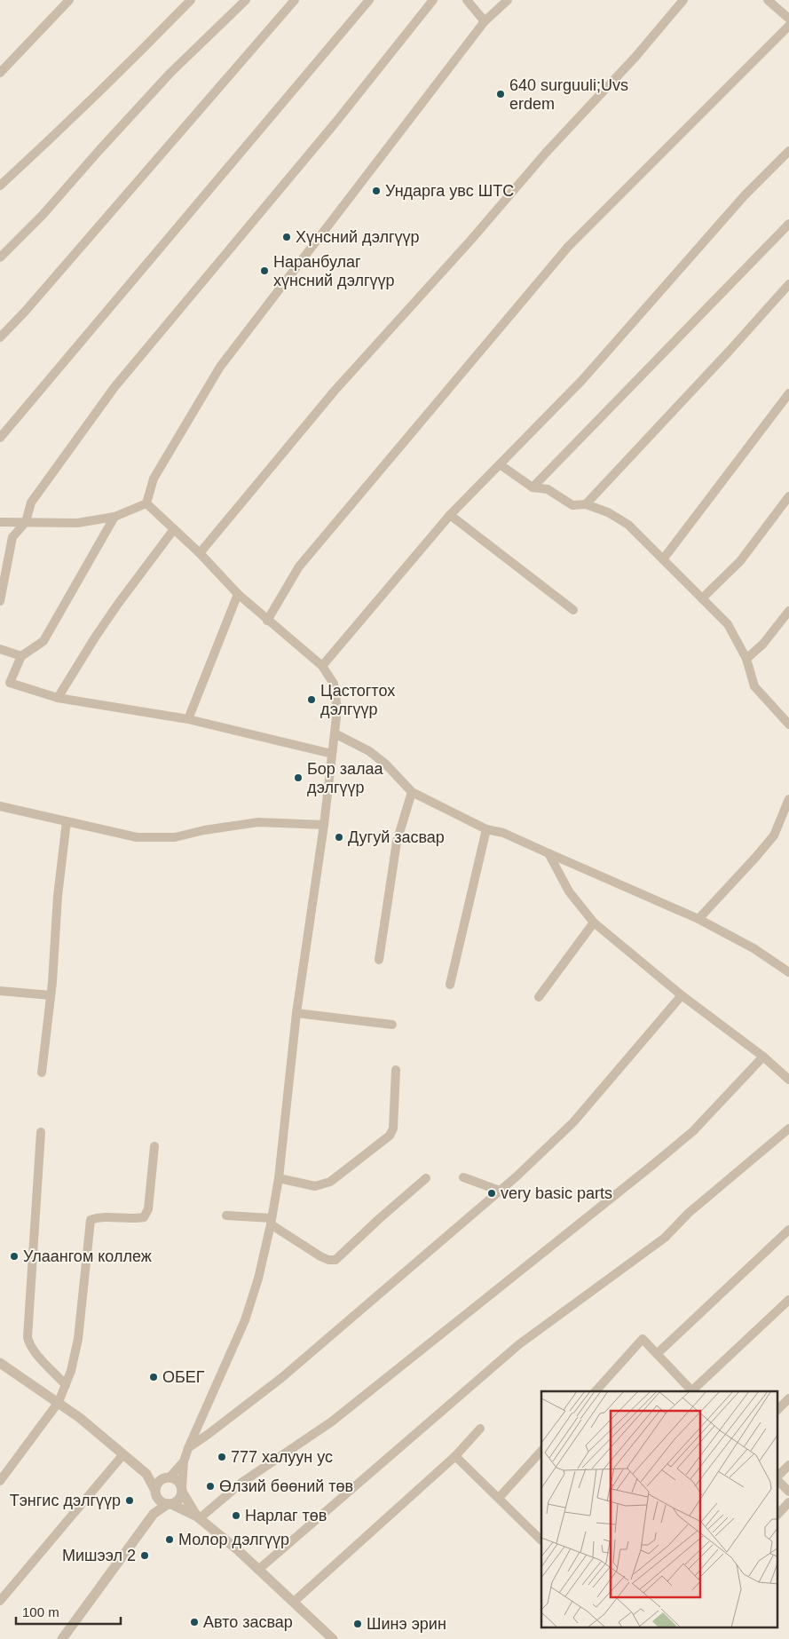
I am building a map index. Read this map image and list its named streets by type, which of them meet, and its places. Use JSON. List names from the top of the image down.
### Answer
{
  "places": [
    "640 surguuli;Uvs erdem",
    "Ундарга увс ШТС",
    "Хүнсний дэлгүүр",
    "Наранбулаг хүнсний дэлгүүр",
    "Цастогтох дэлгүүр",
    "Бор залаа дэлгүүр",
    "Дугуй засвар",
    "very basic parts",
    "Улаангом коллеж",
    "ОБЕГ",
    "777 халуун ус",
    "Өлзий бөөний төв",
    "Тэнгис дэлгүүр",
    "Нарлаг төв",
    "Молор дэлгүүр",
    "Мишээл 2",
    "Авто засвар",
    "Шинэ эрин"
  ],
  "scale_bar": "100 m"
}
